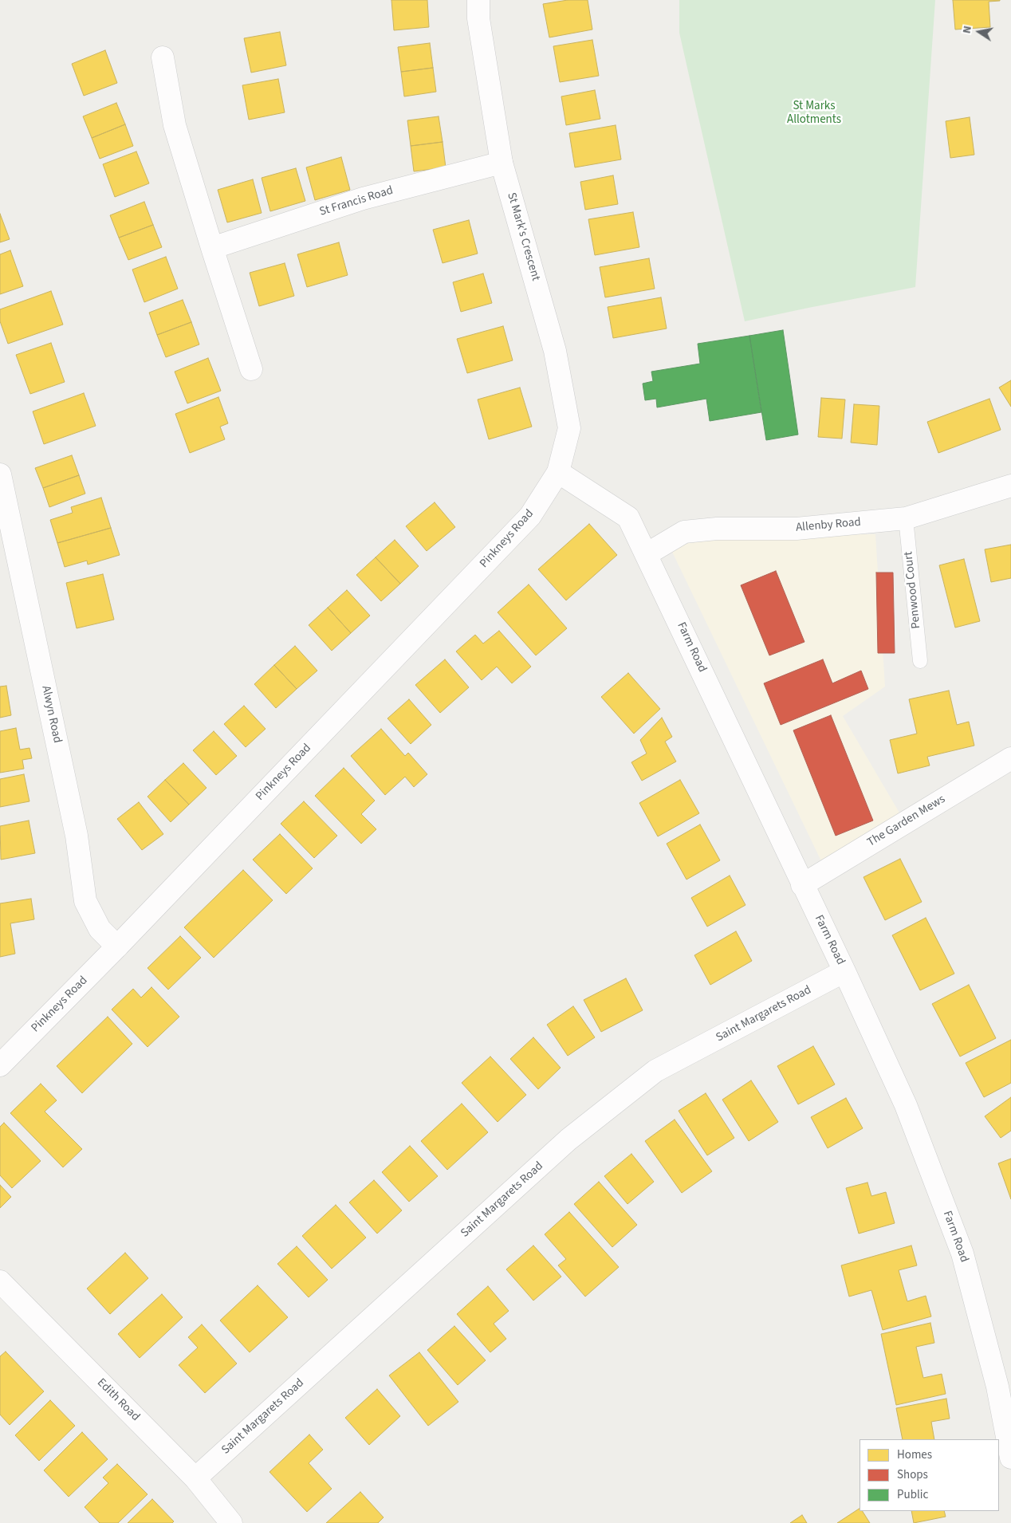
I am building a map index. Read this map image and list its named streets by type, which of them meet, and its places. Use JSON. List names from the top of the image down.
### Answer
{
  "streets": {
    "street": [
      "St Francis Road",
      "St Mark's Crescent",
      "Allenby Road",
      "Pinkneys Road",
      "Farm Road",
      "Alwyn Road",
      "The Garden Mews",
      "Saint Margarets Road",
      "Edith Road"
    ],
    "lane": ["Penwood Court"]
  },
  "crossings": [
    ["St Francis Road", "St Mark's Crescent"],
    ["St Mark's Crescent", "Pinkneys Road"],
    ["St Mark's Crescent", "Farm Road"],
    ["Allenby Road", "Penwood Court"],
    ["Allenby Road", "Farm Road"],
    ["Pinkneys Road", "Farm Road"],
    ["Pinkneys Road", "Alwyn Road"],
    ["Farm Road", "The Garden Mews"],
    ["Farm Road", "Saint Margarets Road"],
    ["Saint Margarets Road", "Edith Road"]
  ],
  "parks": ["St Marks Allotments"],
  "legend": ["Homes", "Shops", "Public"],
  "north": "left"
}
